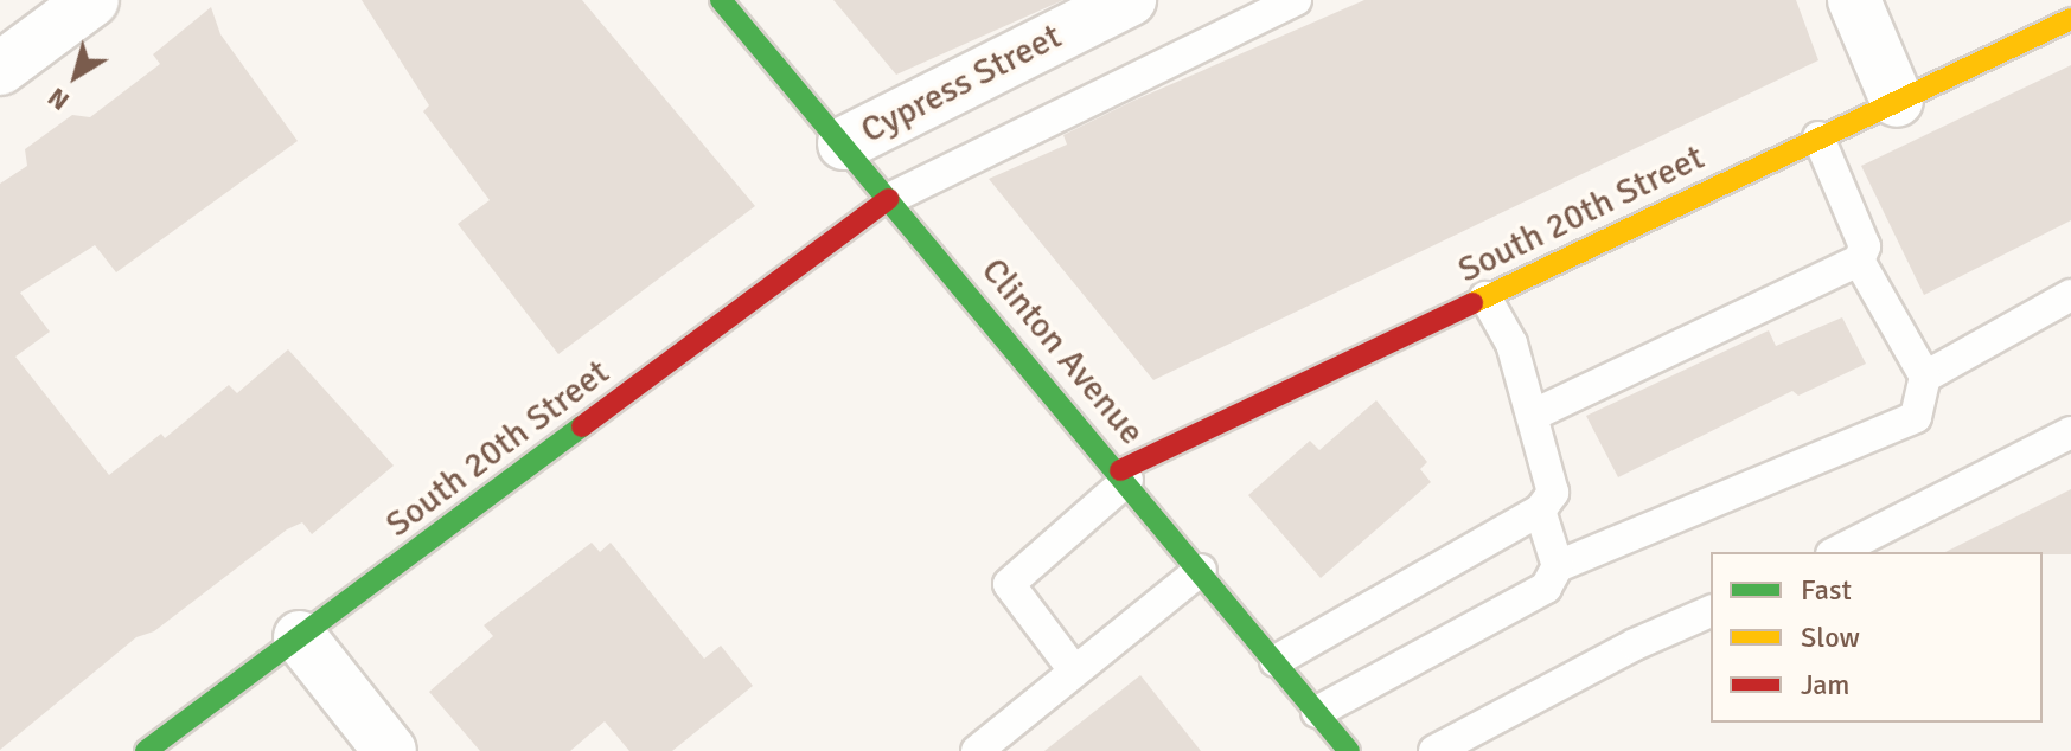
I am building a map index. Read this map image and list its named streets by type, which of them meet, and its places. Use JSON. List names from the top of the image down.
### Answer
{
  "streets": {
    "street": ["Cypress Street", "South 20th Street", "Clinton Avenue"]
  },
  "crossings": [
    ["Cypress Street", "Clinton Avenue"],
    ["South 20th Street", "Clinton Avenue"]
  ],
  "legend": ["Fast", "Slow", "Jam"],
  "north": "bottom left"
}
